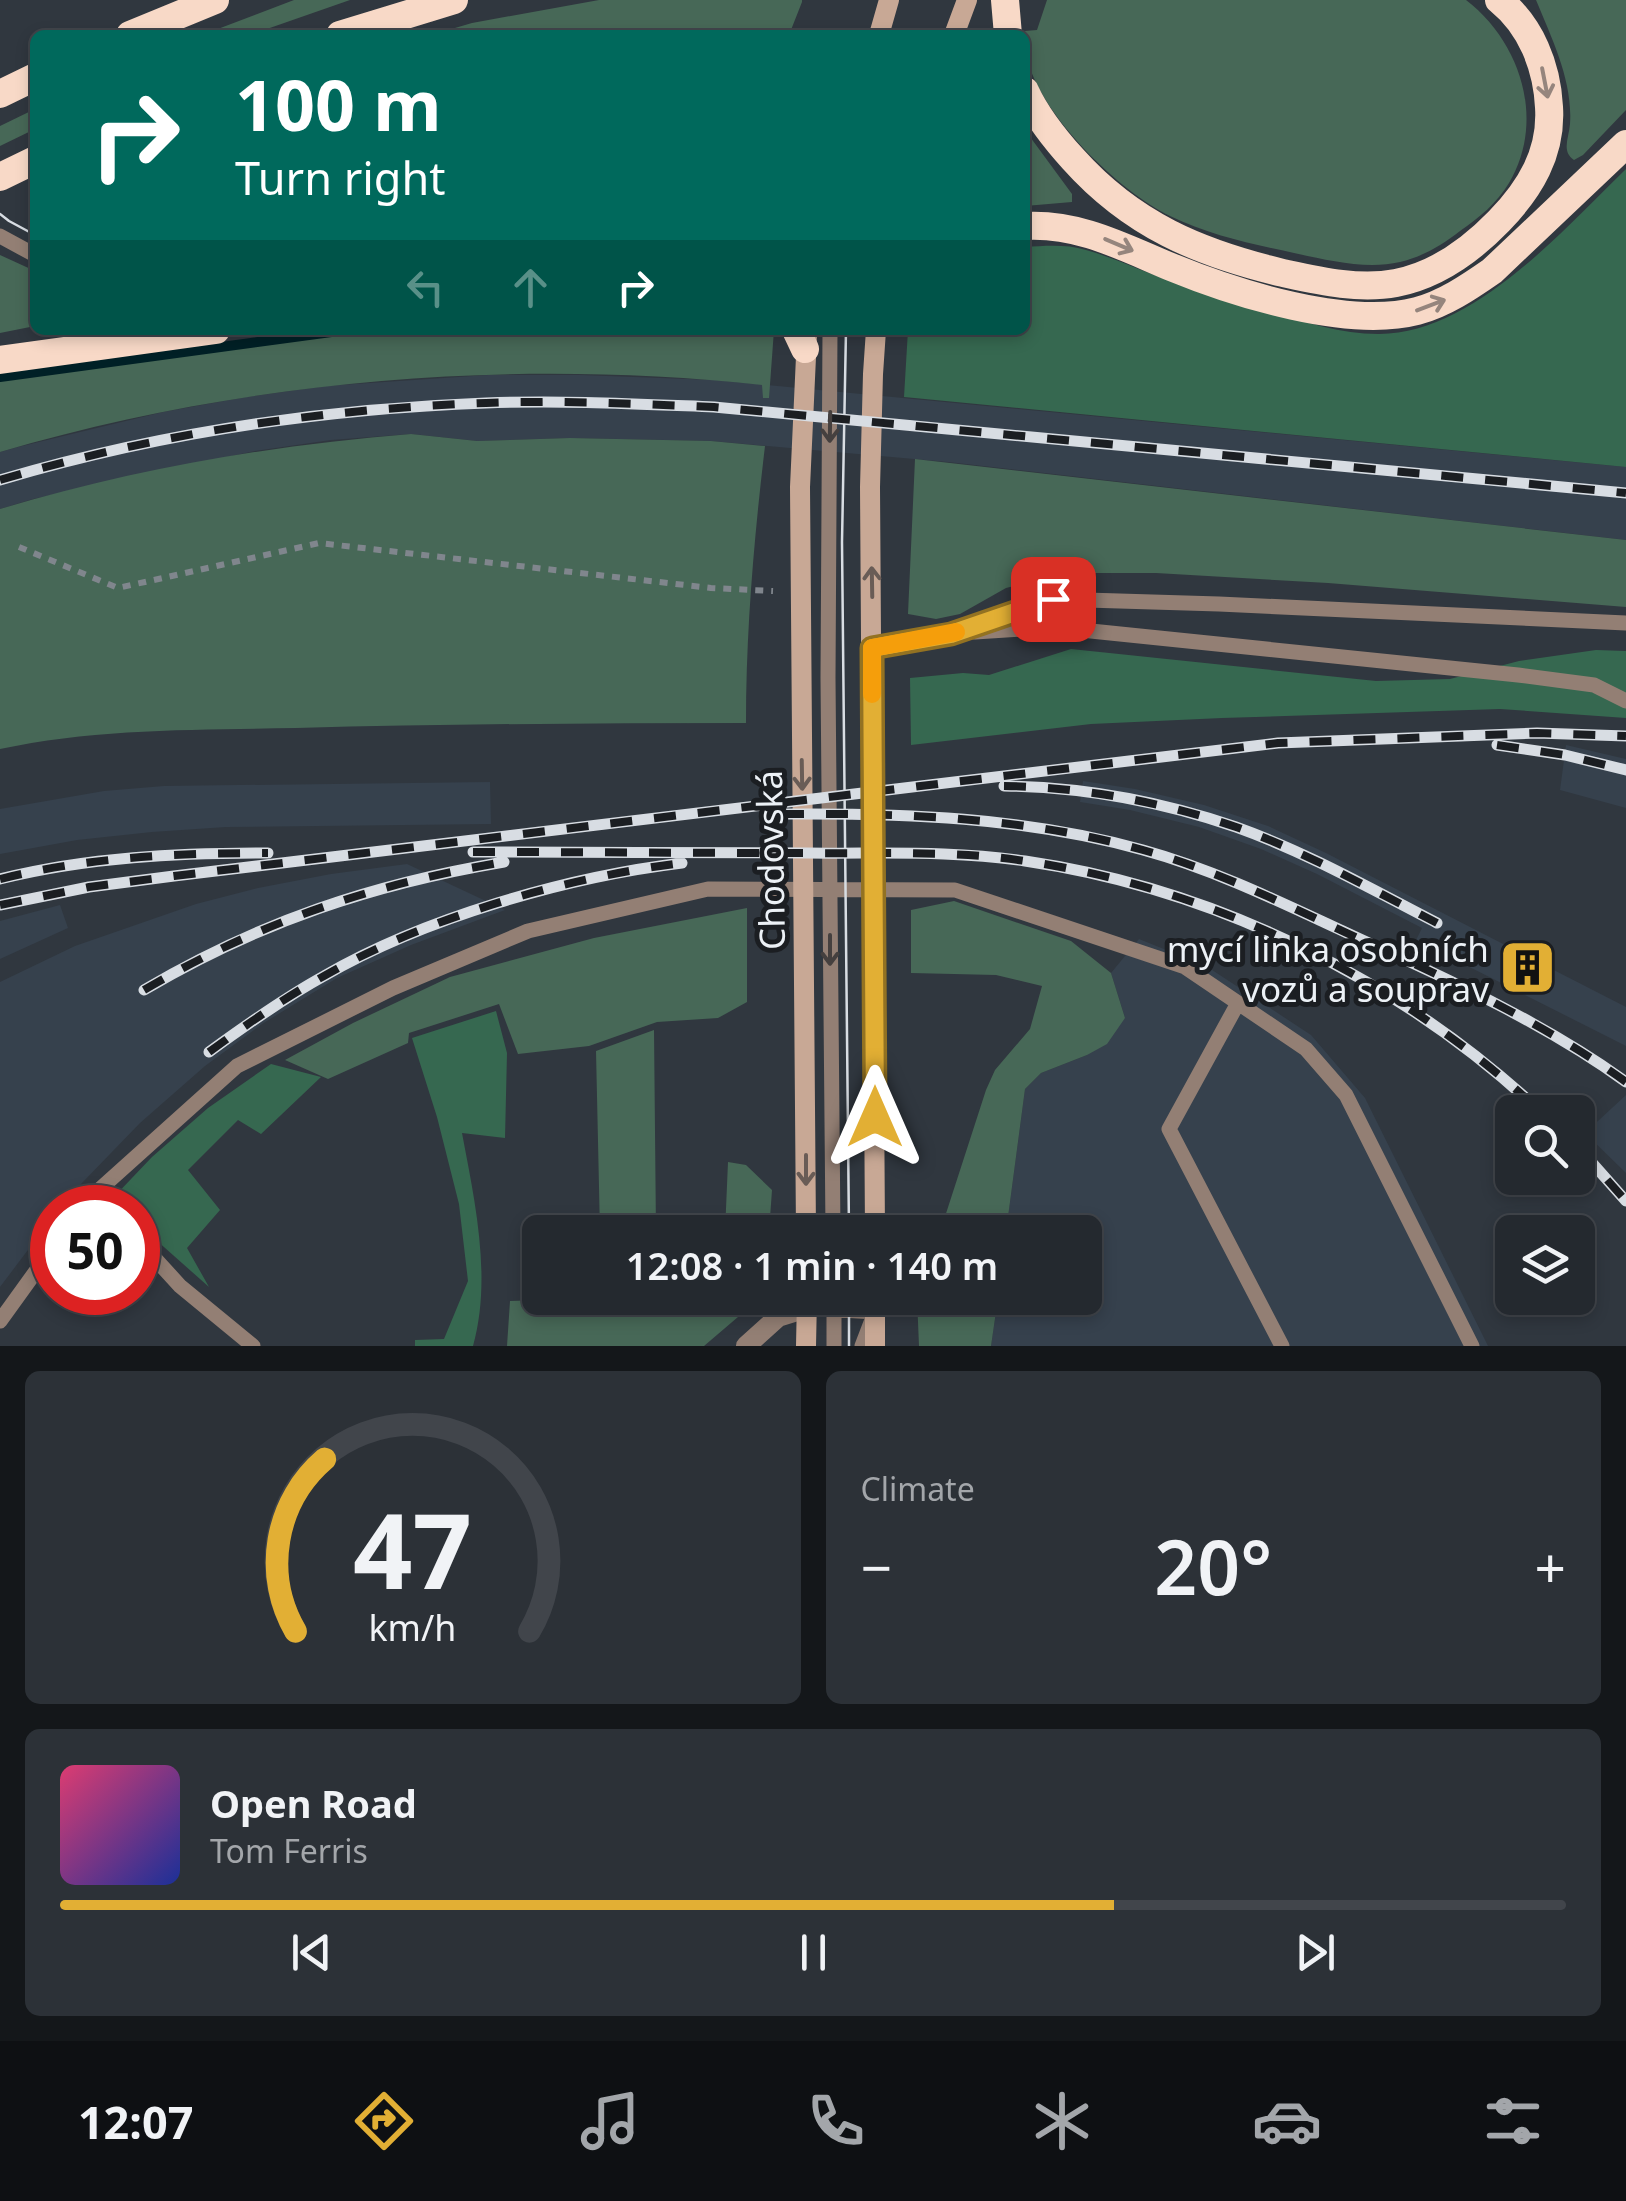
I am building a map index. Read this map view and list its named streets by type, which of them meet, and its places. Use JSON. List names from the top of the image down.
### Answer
{
  "streets": {
    "main road": ["Chodovská"]
  },
  "places": {
    "building": ["mycí linka osobních vozů a souprav"]
  },
  "page": {
    "turn": ["100 m", "Turn right"],
    "limit": "50",
    "trip": "12:08 · 1 min · 140 m",
    "tile": "Climate",
    "heat": ["−", "20°", "+"],
    "song": ["Open Road", "Tom Ferris"],
    "tabs": "12:07",
    "gauge": ["47", "km/h"]
  }
}
